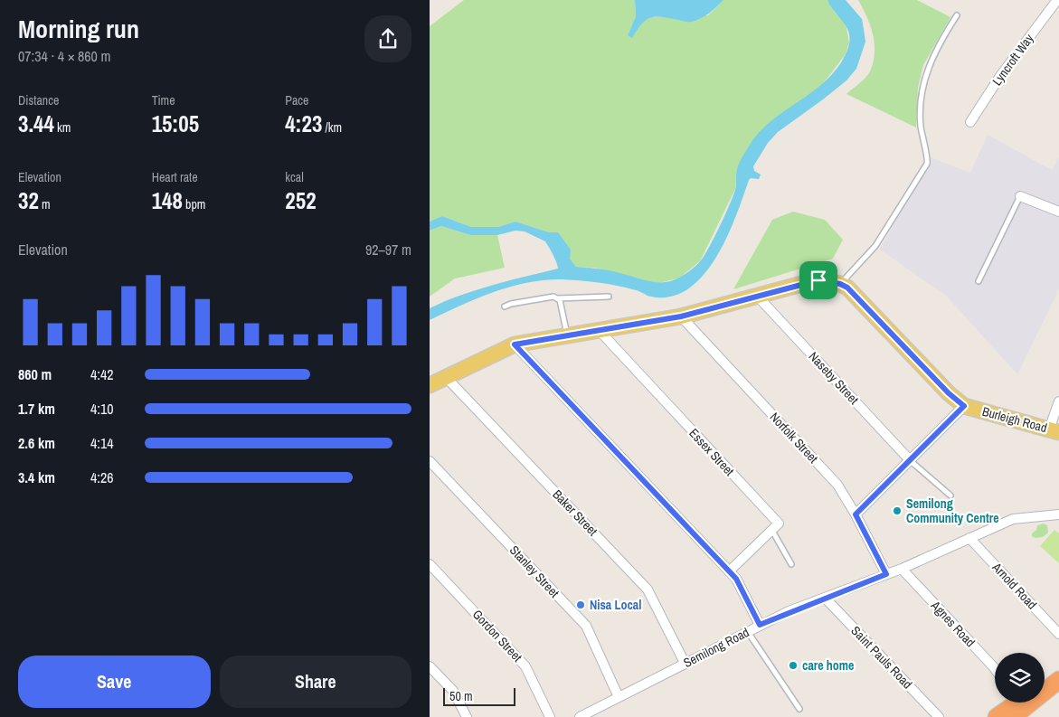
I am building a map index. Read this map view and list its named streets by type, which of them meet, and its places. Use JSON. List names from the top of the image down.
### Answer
{
  "streets": {
    "main road": ["Burleigh Road"],
    "street": [
      "Lyncroft Way",
      "Naseby Street",
      "Norfolk Street",
      "Essex Street",
      "Baker Street",
      "Stanley Street",
      "Arnold Road",
      "Agnes Road",
      "Gordon Street",
      "Semilong Road",
      "Saint Pauls Road"
    ]
  },
  "crossings": [
    ["Norfolk Street", "Semilong Road"],
    ["Baker Street", "Semilong Road"],
    ["Stanley Street", "Semilong Road"],
    ["Arnold Road", "Semilong Road"],
    ["Agnes Road", "Semilong Road"],
    ["Semilong Road", "Saint Pauls Road"]
  ],
  "places": ["Semilong Community Centre", "Nisa Local", "care home"],
  "scale_bar": "50 m",
  "page": {
    "heading": ["Morning run", "07:34 · 4 × 860 m"],
    "stats": [
      ["Distance", "3.44 km"],
      ["Time", "15:05"],
      ["Pace", "4:23 /km"],
      ["Elevation", "32 m"],
      ["Heart rate", "148 bpm"],
      ["kcal", "252"]
    ],
    "chart": ["Elevation", "92–97 m"],
    "list": [
      {
        "name": "860 m",
        "note": "4:42"
      },
      {
        "name": "1.7 km",
        "note": "4:10"
      },
      {
        "name": "2.6 km",
        "note": "4:14"
      },
      {
        "name": "3.4 km",
        "note": "4:26"
      }
    ],
    "buttons": ["Save", "Share"],
    "scale": "50 m"
  }
}
